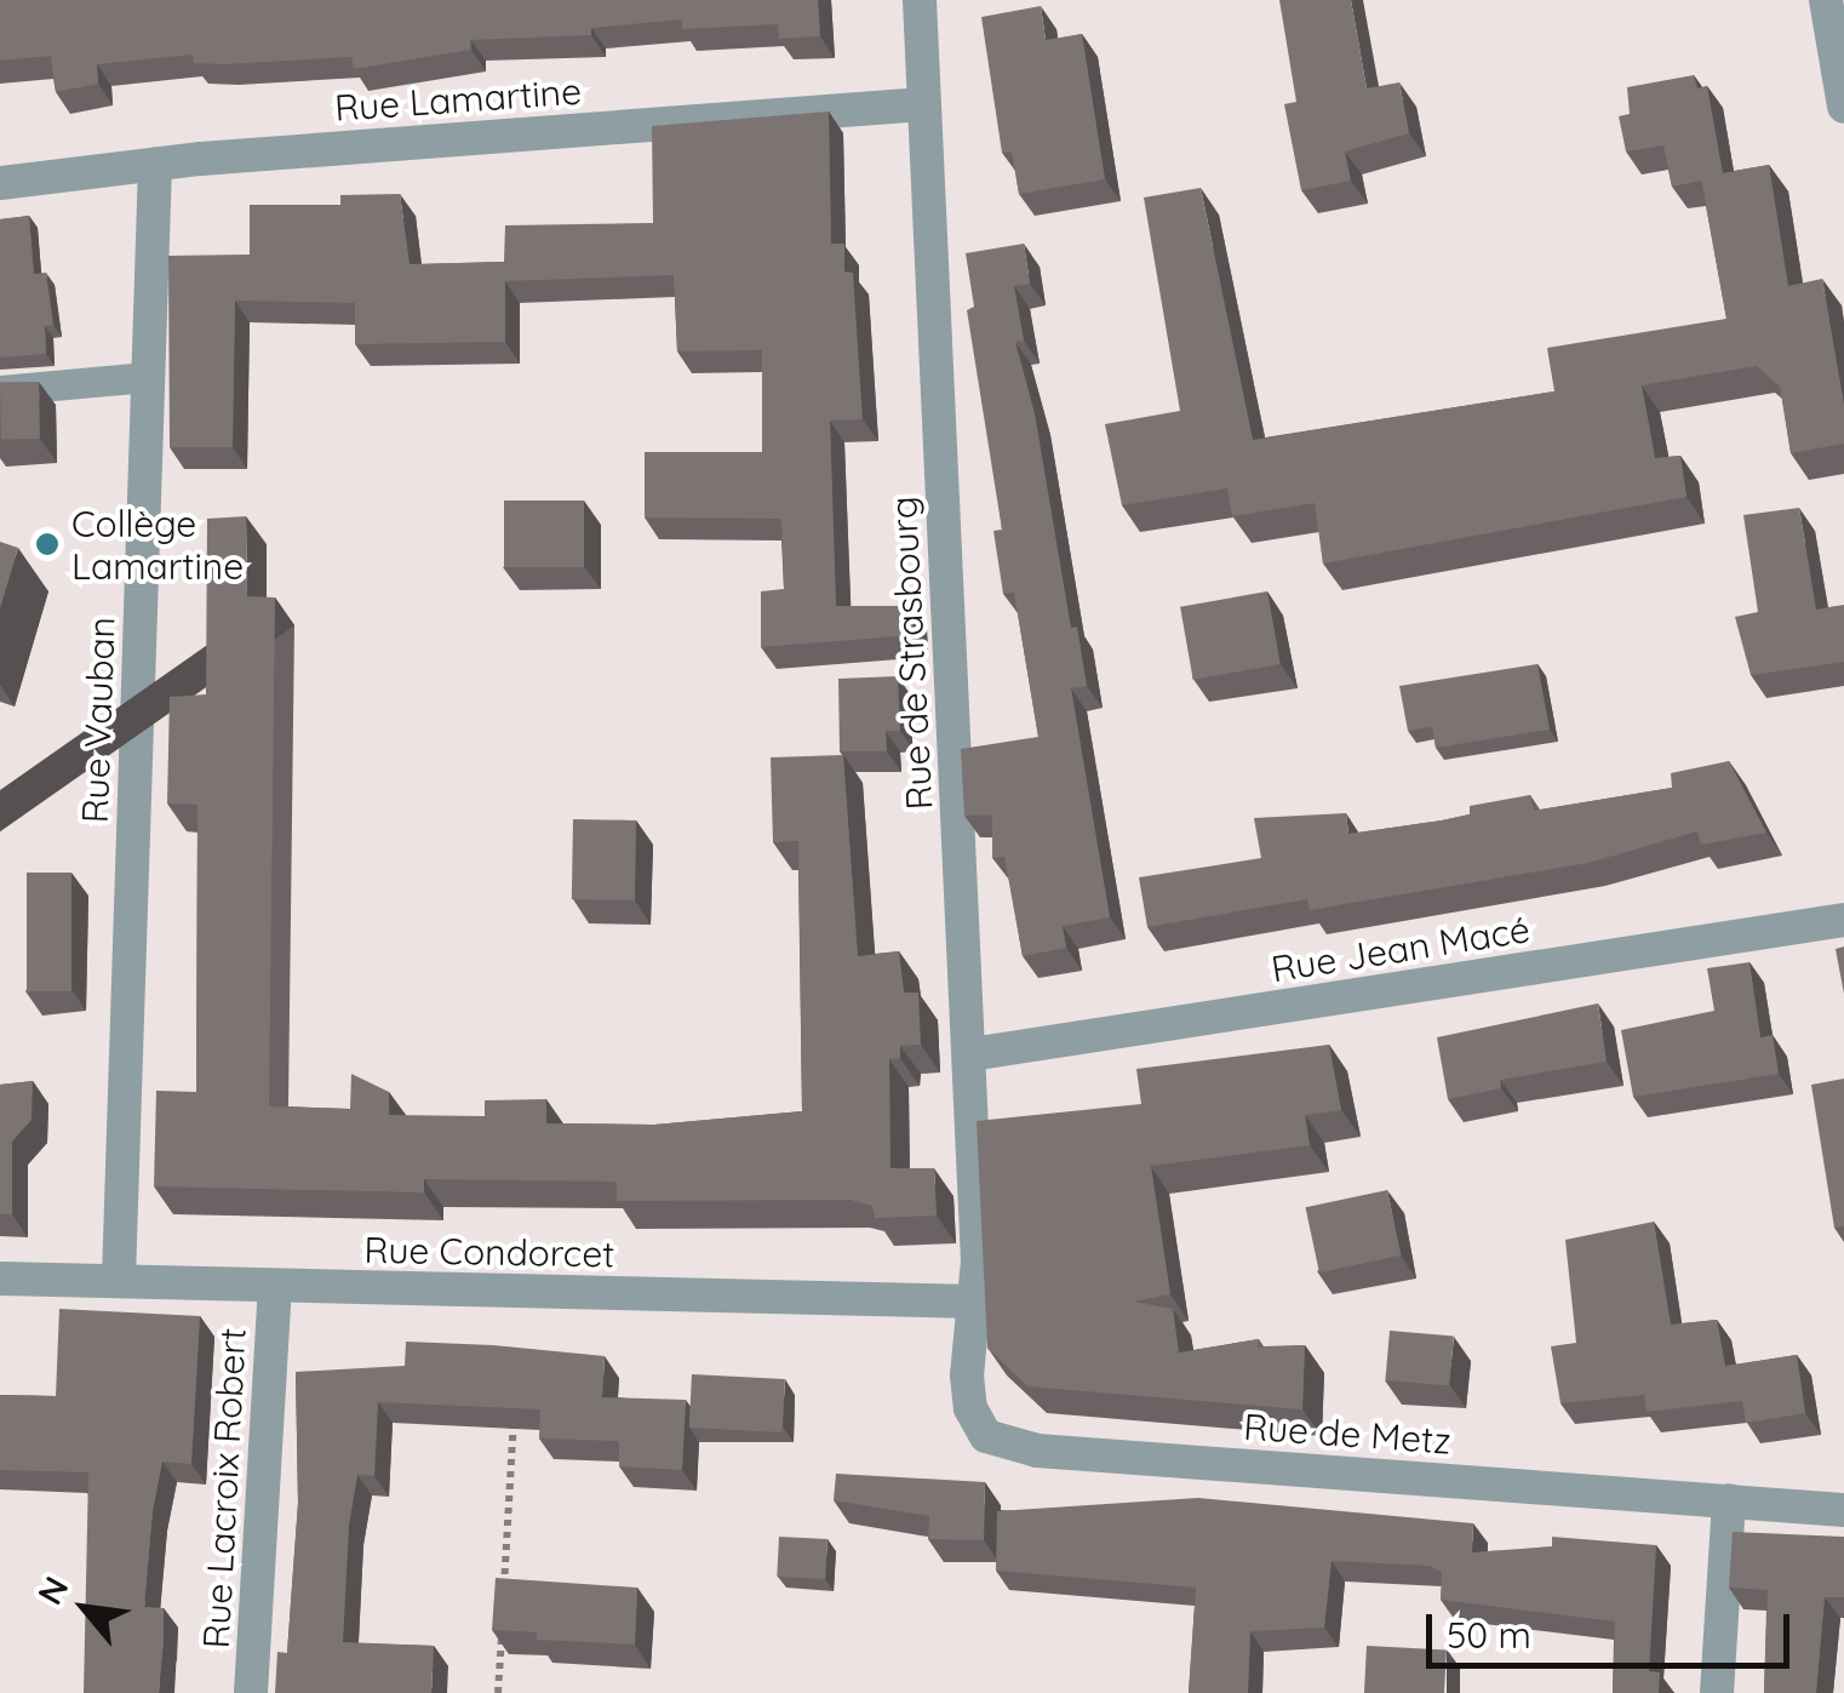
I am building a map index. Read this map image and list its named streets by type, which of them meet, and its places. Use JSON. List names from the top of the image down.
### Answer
{
  "streets": {
    "street": [
      "Rue Lamartine",
      "Rue de Strasbourg",
      "Rue Vauban",
      "Rue Jean Macé",
      "Rue Condorcet",
      "Rue de Metz",
      "Rue Lacroix Robert"
    ]
  },
  "crossings": [
    ["Rue Lamartine", "Rue de Strasbourg"],
    ["Rue Lamartine", "Rue Vauban"],
    ["Rue de Strasbourg", "Rue Jean Macé"],
    ["Rue de Strasbourg", "Rue Condorcet"],
    ["Rue de Strasbourg", "Rue de Metz"],
    ["Rue Vauban", "Rue Condorcet"],
    ["Rue Condorcet", "Rue de Metz"],
    ["Rue Condorcet", "Rue Lacroix Robert"]
  ],
  "places": ["Collège Lamartine"],
  "scale_bar": "50 m",
  "north": "top left"
}
